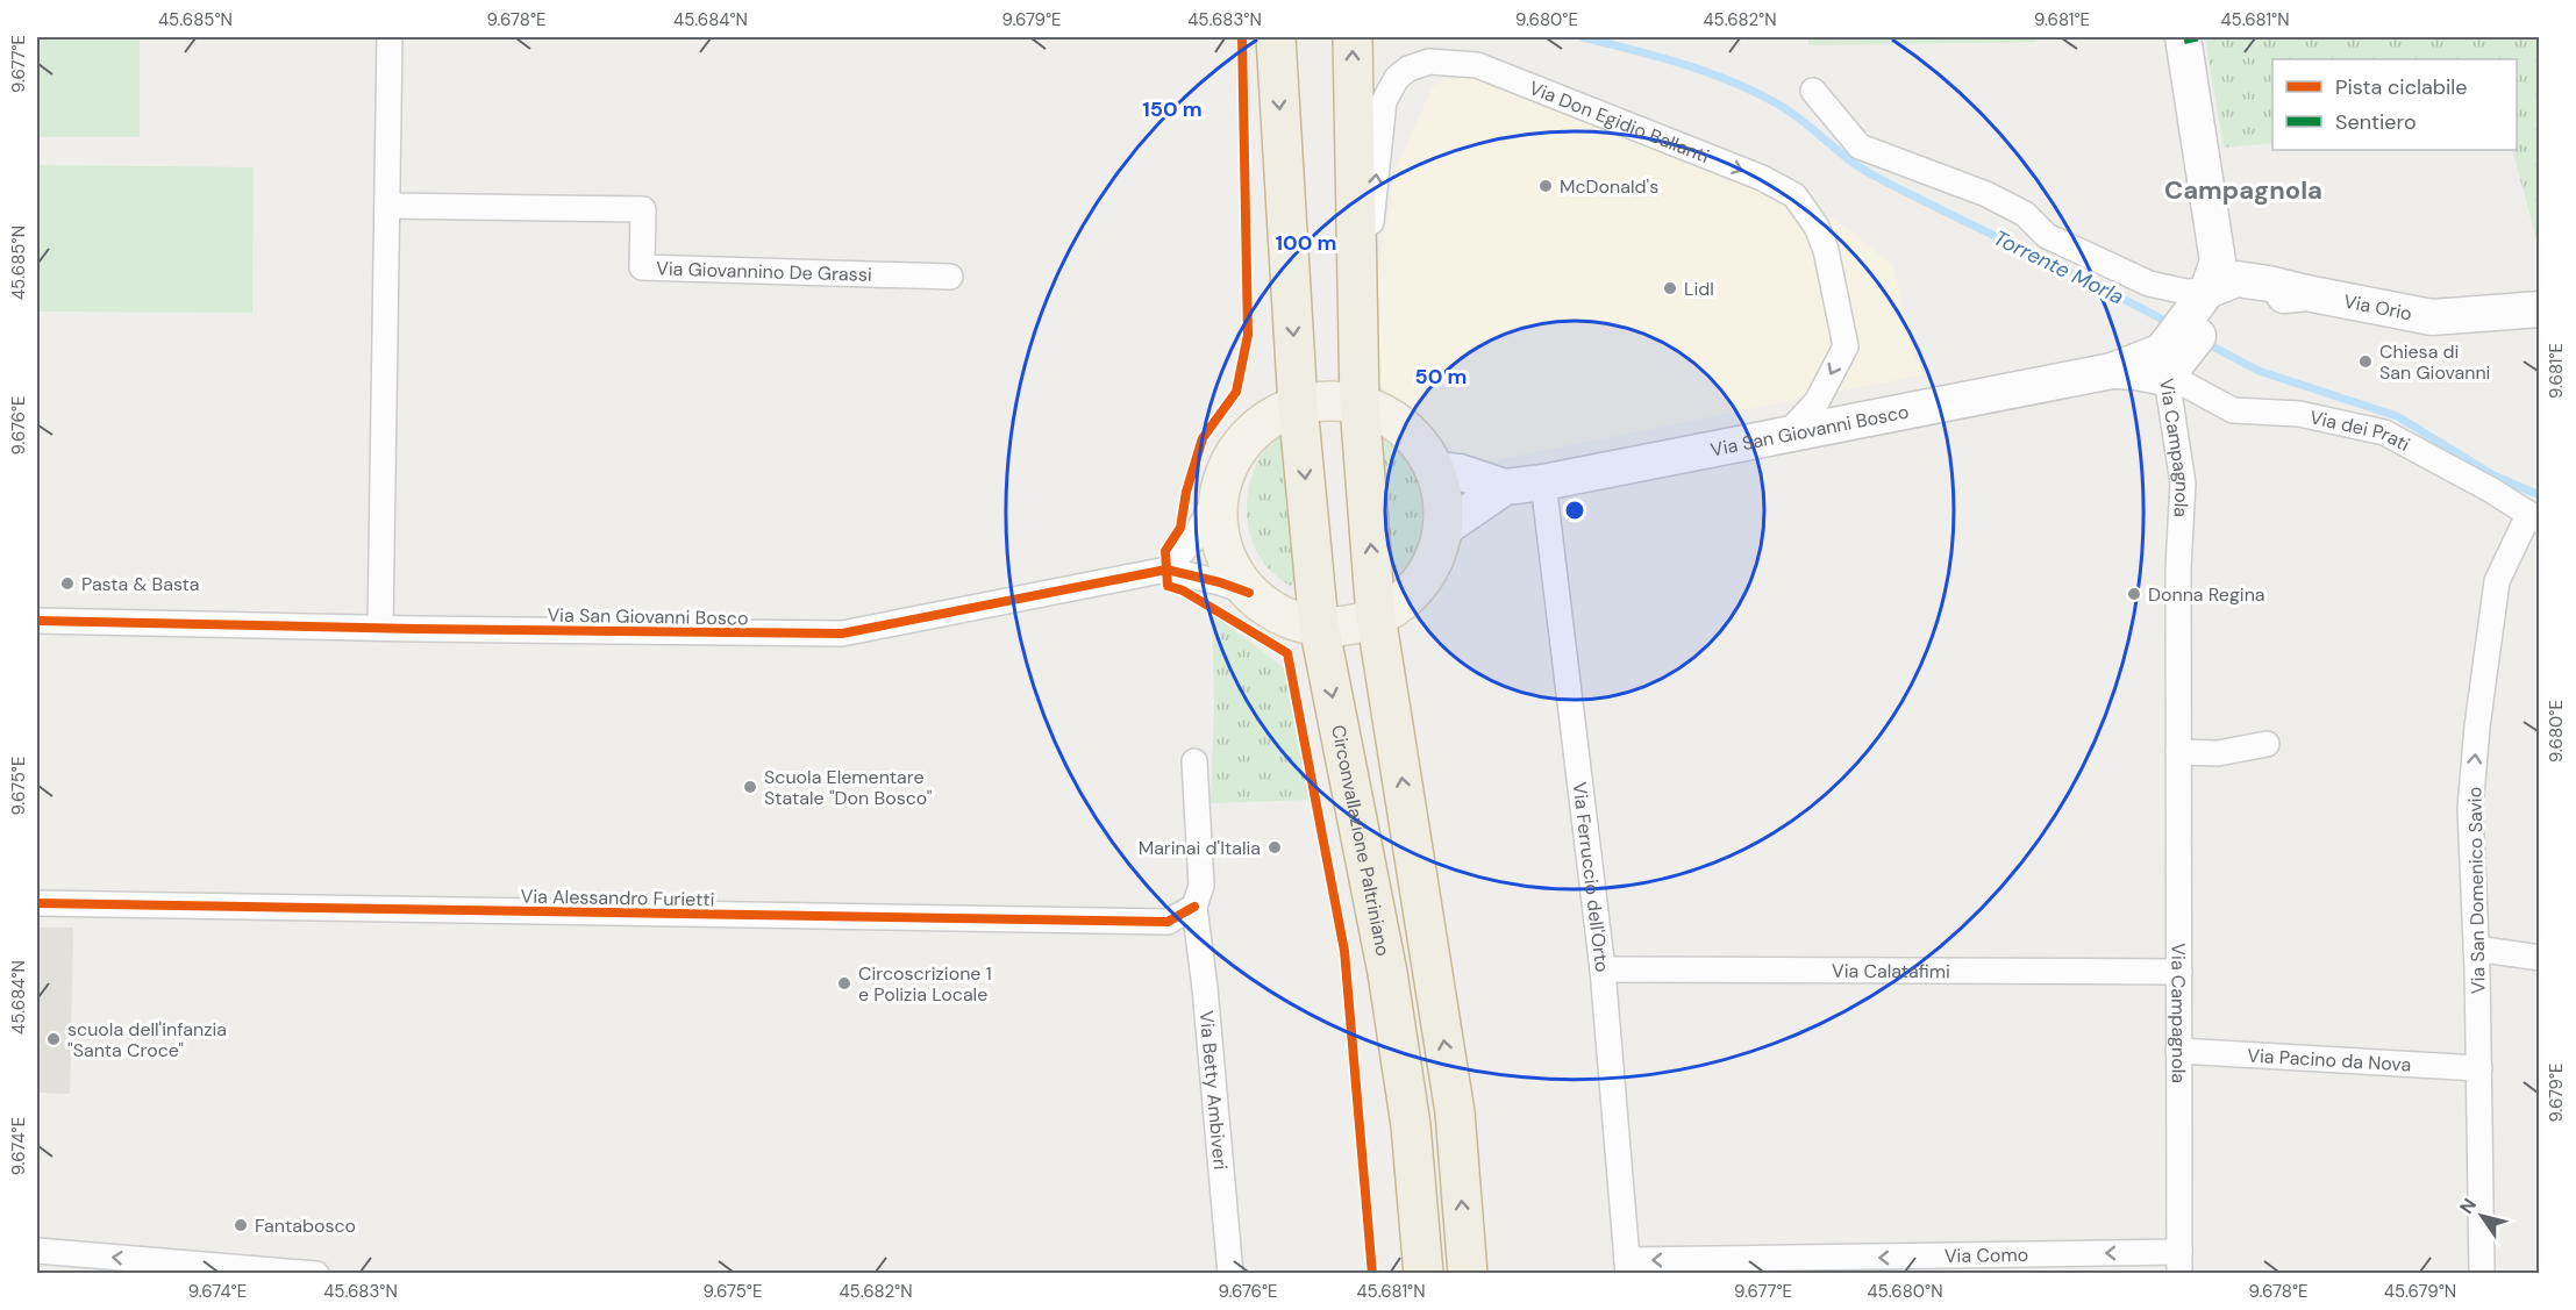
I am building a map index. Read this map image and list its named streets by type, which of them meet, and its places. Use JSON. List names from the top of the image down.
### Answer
{
  "streets": {
    "highway": ["Circonvallazione Paltriniano"],
    "main road": ["Via San Giovanni Bosco"],
    "street": [
      "Via Don Egidio Ballanti",
      "Via Giovannino De Grassi",
      "Via Orio",
      "Via dei Prati",
      "Via Campagnola",
      "Via Ferruccio dell'Orto",
      "Via San Domenico Savio",
      "Via Alessandro Furietti",
      "Via Calatafimi",
      "Via Pacino da Nova",
      "Via Betty Ambiveri",
      "Via Como"
    ]
  },
  "crossings": [
    ["Via Don Egidio Ballanti", "Via San Giovanni Bosco"],
    ["Via San Giovanni Bosco", "Via dei Prati"],
    ["Via San Giovanni Bosco", "Via Campagnola"],
    ["Via San Giovanni Bosco", "Circonvallazione Paltriniano"],
    ["Via San Giovanni Bosco", "Via Ferruccio dell'Orto"],
    ["Via dei Prati", "Via Campagnola"],
    ["Via dei Prati", "Via San Domenico Savio"],
    ["Via Campagnola", "Via Calatafimi"],
    ["Via Campagnola", "Via Pacino da Nova"],
    ["Via Campagnola", "Via Como"],
    ["Via Ferruccio dell'Orto", "Via Calatafimi"],
    ["Via Ferruccio dell'Orto", "Via Como"],
    ["Via San Domenico Savio", "Via Pacino da Nova"],
    ["Via Alessandro Furietti", "Via Betty Ambiveri"]
  ],
  "one_way": ["Via San Domenico Savio", "Via Como"],
  "districts": ["Campagnola"],
  "water": ["Torrente Morla"],
  "places": [
    "McDonald's",
    "Lidl",
    "Chiesa di San Giovanni",
    "Pasta & Basta",
    "Donna Regina",
    "Scuola Elementare Statale \"Don Bosco\"",
    "Marinai d'Italia",
    "Circoscrizione 1 e Polizia Locale",
    "scuola dell'infanzia \"Santa Croce\"",
    "Fantabosco"
  ],
  "legend": ["Pista ciclabile", "Sentiero"],
  "north": "top left",
  "coordinates": [
    "45.685°N",
    "9.678°E",
    "45.684°N",
    "9.679°E",
    "45.683°N",
    "9.680°E",
    "45.682°N",
    "9.681°E",
    "45.681°N",
    "9.677°E",
    "9.676°E",
    "9.675°E",
    "9.674°E",
    "45.680°N",
    "45.679°N"
  ],
  "rings": ["150 m", "100 m", "50 m"]
}
